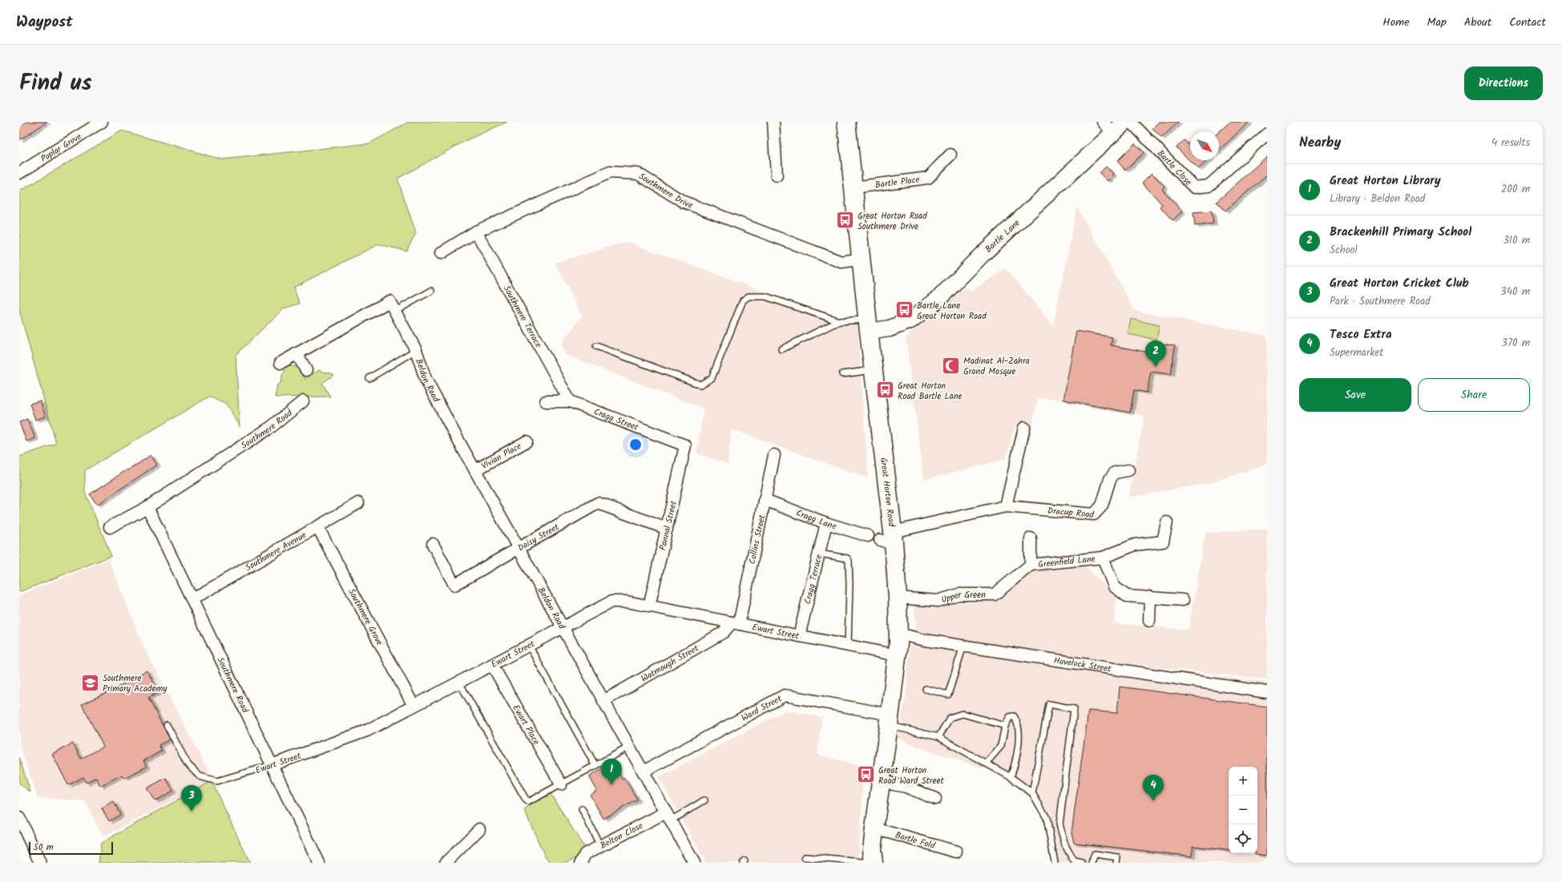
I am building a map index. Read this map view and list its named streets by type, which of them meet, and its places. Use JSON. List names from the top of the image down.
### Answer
{
  "streets": {
    "main road": ["Great Horton Road"],
    "street": [
      "Poplar Grove",
      "Bartle Close",
      "Bartle Place",
      "Southmere Drive",
      "Bartle Lane",
      "Southmere Terrace",
      "Beldon Road",
      "Cragg Street",
      "Southmere Road",
      "Vivian Place",
      "Dracup Road",
      "Cragg Lane",
      "Pannal Street",
      "Daisy Street",
      "Collins Street",
      "Southmere Avenue",
      "Greenfield Lane",
      "Cragg Terrace",
      "Upper Green",
      "Southmere Grove",
      "Ewart Street",
      "Watmough Street",
      "Havelock Street",
      "Ward Street",
      "Ewart Place",
      "Belton Close",
      "Bartle Fold"
    ]
  },
  "crossings": [
    ["Bartle Place", "Great Horton Road"],
    ["Southmere Drive", "Southmere Terrace"],
    ["Southmere Drive", "Great Horton Road"],
    ["Bartle Lane", "Great Horton Road"],
    ["Southmere Terrace", "Cragg Street"],
    ["Beldon Road", "Vivian Place"],
    ["Beldon Road", "Daisy Street"],
    ["Beldon Road", "Ewart Street"],
    ["Beldon Road", "Watmough Street"],
    ["Beldon Road", "Ward Street"],
    ["Beldon Road", "Belton Close"],
    ["Cragg Street", "Pannal Street"],
    ["Southmere Road", "Southmere Avenue"],
    ["Southmere Road", "Ewart Street"],
    ["Great Horton Road", "Dracup Road"],
    ["Great Horton Road", "Upper Green"],
    ["Great Horton Road", "Ewart Street"],
    ["Great Horton Road", "Havelock Street"],
    ["Great Horton Road", "Ward Street"],
    ["Great Horton Road", "Bartle Fold"],
    ["Cragg Lane", "Collins Street"],
    ["Cragg Lane", "Cragg Terrace"],
    ["Pannal Street", "Daisy Street"],
    ["Pannal Street", "Ewart Street"],
    ["Collins Street", "Ewart Street"],
    ["Collins Street", "Watmough Street"],
    ["Southmere Avenue", "Southmere Grove"],
    ["Greenfield Lane", "Upper Green"],
    ["Cragg Terrace", "Ewart Street"],
    ["Southmere Grove", "Ewart Street"],
    ["Ewart Street", "Watmough Street"],
    ["Ewart Street", "Ewart Place"]
  ],
  "places": {
    "bus stop": [
      "Great Horton Road Southmere Drive",
      "Bartle Lane Great Horton Road",
      "Great Horton Road Bartle Lane",
      "Great Horton Road Ward Street"
    ],
    "mosque": ["Madinat Al-Zahra Grand Mosque"],
    "school or university": ["Southmere Primary Academy"]
  },
  "scale_bar": "50 m",
  "north": "bottom right",
  "page": {
    "header": "Waypost",
    "nav": [
      "Home",
      "Map",
      "About",
      "Contact"
    ],
    "title": "Find us",
    "buttons": [
      "Directions",
      ["Save", "Share"]
    ],
    "heading": ["Nearby", "4 results"],
    "list": [
      {
        "mark": "1",
        "name": "Great Horton Library",
        "note": "Library · Beldon Road",
        "value": "200 m"
      },
      {
        "mark": "2",
        "name": "Brackenhill Primary School",
        "note": "School",
        "value": "310 m"
      },
      {
        "mark": "3",
        "name": "Great Horton Cricket Club",
        "note": "Park · Southmere Road",
        "value": "340 m"
      },
      {
        "mark": "4",
        "name": "Tesco Extra",
        "note": "Supermarket",
        "value": "370 m"
      }
    ],
    "pins": [
      "2",
      "1",
      "4",
      "3"
    ],
    "map_buttons": ["+", "−"],
    "scale": "50 m"
  }
}
